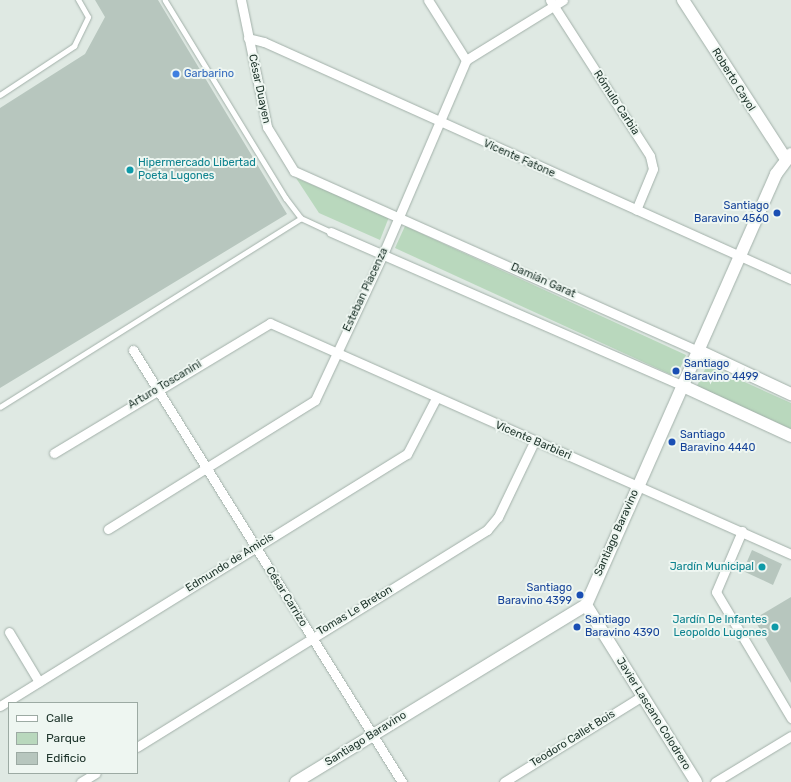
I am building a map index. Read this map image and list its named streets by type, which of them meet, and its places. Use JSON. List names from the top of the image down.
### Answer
{
  "streets": {
    "main road": [
      "Roberto Cayol",
      "Damián Garat",
      "Santiago Baravino",
      "Javier Lascano Colodrero"
    ],
    "street": [
      "César Duayen",
      "Rómulo Carbia",
      "Vicente Fatone",
      "Esteban Piacenza",
      "Arturo Toscanini",
      "Vicente Barbieri",
      "Edmundo de Amicis",
      "César Carrizo",
      "Tomas Le Breton",
      "Teodoro Callet Bois"
    ]
  },
  "crossings": [
    ["Roberto Cayol", "Santiago Baravino"],
    ["César Duayen", "Vicente Fatone"],
    ["César Duayen", "Damián Garat"],
    ["Rómulo Carbia", "Vicente Fatone"],
    ["Vicente Fatone", "Esteban Piacenza"],
    ["Vicente Fatone", "Santiago Baravino"],
    ["Damián Garat", "Esteban Piacenza"],
    ["Damián Garat", "Santiago Baravino"],
    ["Esteban Piacenza", "Vicente Barbieri"],
    ["Esteban Piacenza", "César Carrizo"],
    ["Arturo Toscanini", "Vicente Barbieri"],
    ["Arturo Toscanini", "César Carrizo"],
    ["Vicente Barbieri", "Santiago Baravino"],
    ["Vicente Barbieri", "Edmundo de Amicis"],
    ["Vicente Barbieri", "Tomas Le Breton"],
    ["Santiago Baravino", "César Carrizo"],
    ["Santiago Baravino", "Javier Lascano Colodrero"],
    ["Edmundo de Amicis", "César Carrizo"],
    ["César Carrizo", "Tomas Le Breton"],
    ["Javier Lascano Colodrero", "Teodoro Callet Bois"]
  ],
  "places": [
    "Garbarino",
    "Hipermercado Libertad Poeta Lugones",
    "Santiago Baravino 4560",
    "Santiago Baravino 4499",
    "Santiago Baravino 4440",
    "Jardín Municipal",
    "Santiago Baravino 4399",
    "Santiago Baravino 4390",
    "Jardín De Infantes Leopoldo Lugones"
  ],
  "legend": ["Calle", "Parque", "Edificio"]
}
